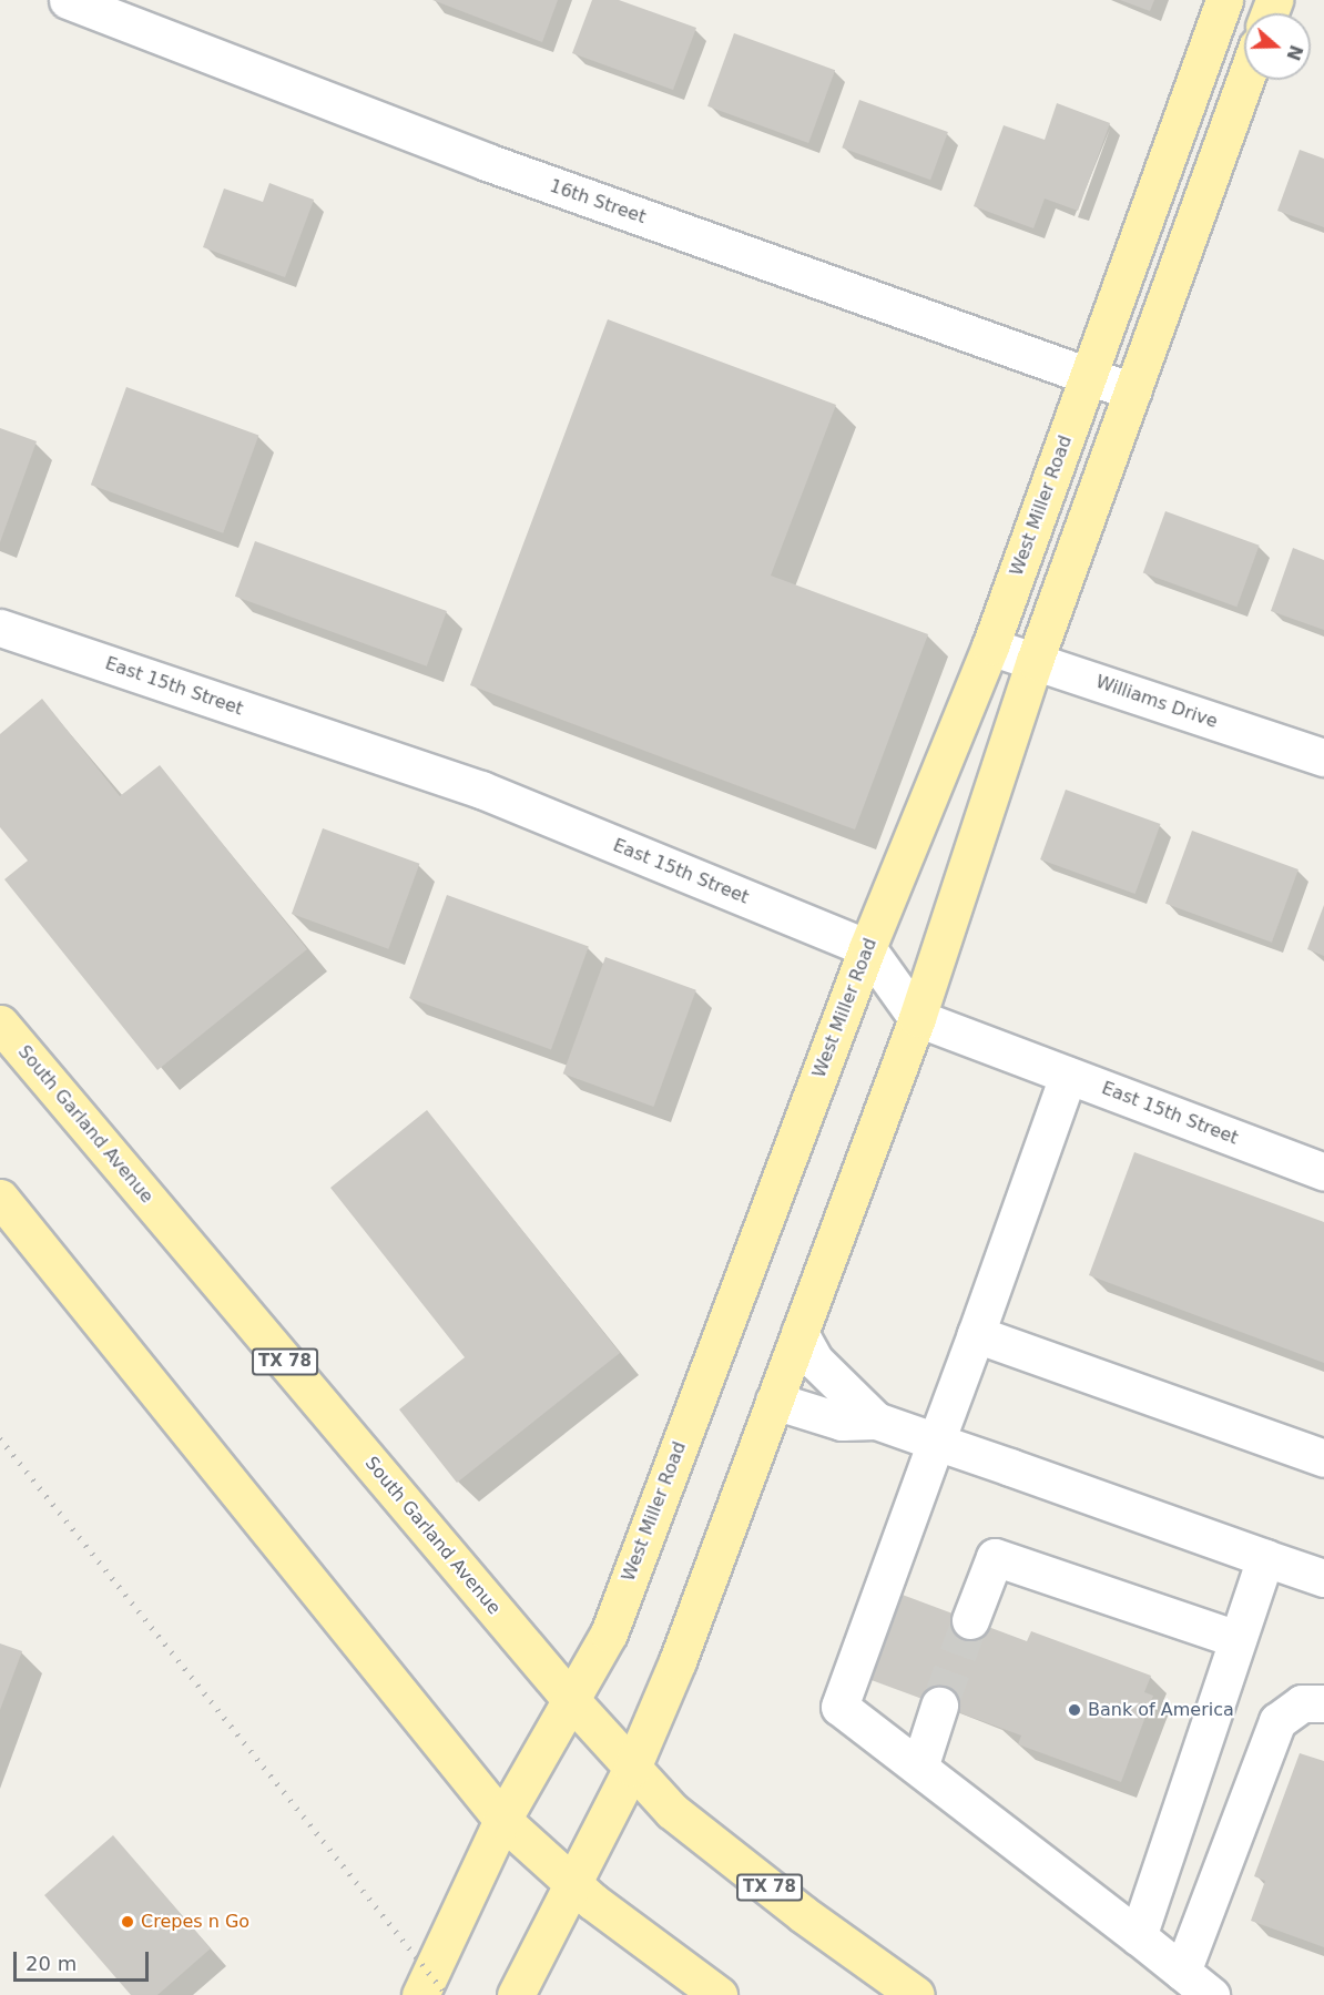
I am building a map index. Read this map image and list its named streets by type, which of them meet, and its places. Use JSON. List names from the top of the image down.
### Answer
{
  "streets": {
    "main road": ["West Miller Road", "South Garland Avenue", "TX 78"],
    "street": ["16th Street", "East 15th Street", "Williams Drive"]
  },
  "crossings": [
    ["16th Street", "West Miller Road"],
    ["West Miller Road", "East 15th Street"],
    ["West Miller Road", "Williams Drive"],
    ["West Miller Road", "South Garland Avenue"]
  ],
  "places": ["Bank of America", "Crepes n Go"],
  "scale_bar": "20 m",
  "north": "right"
}
